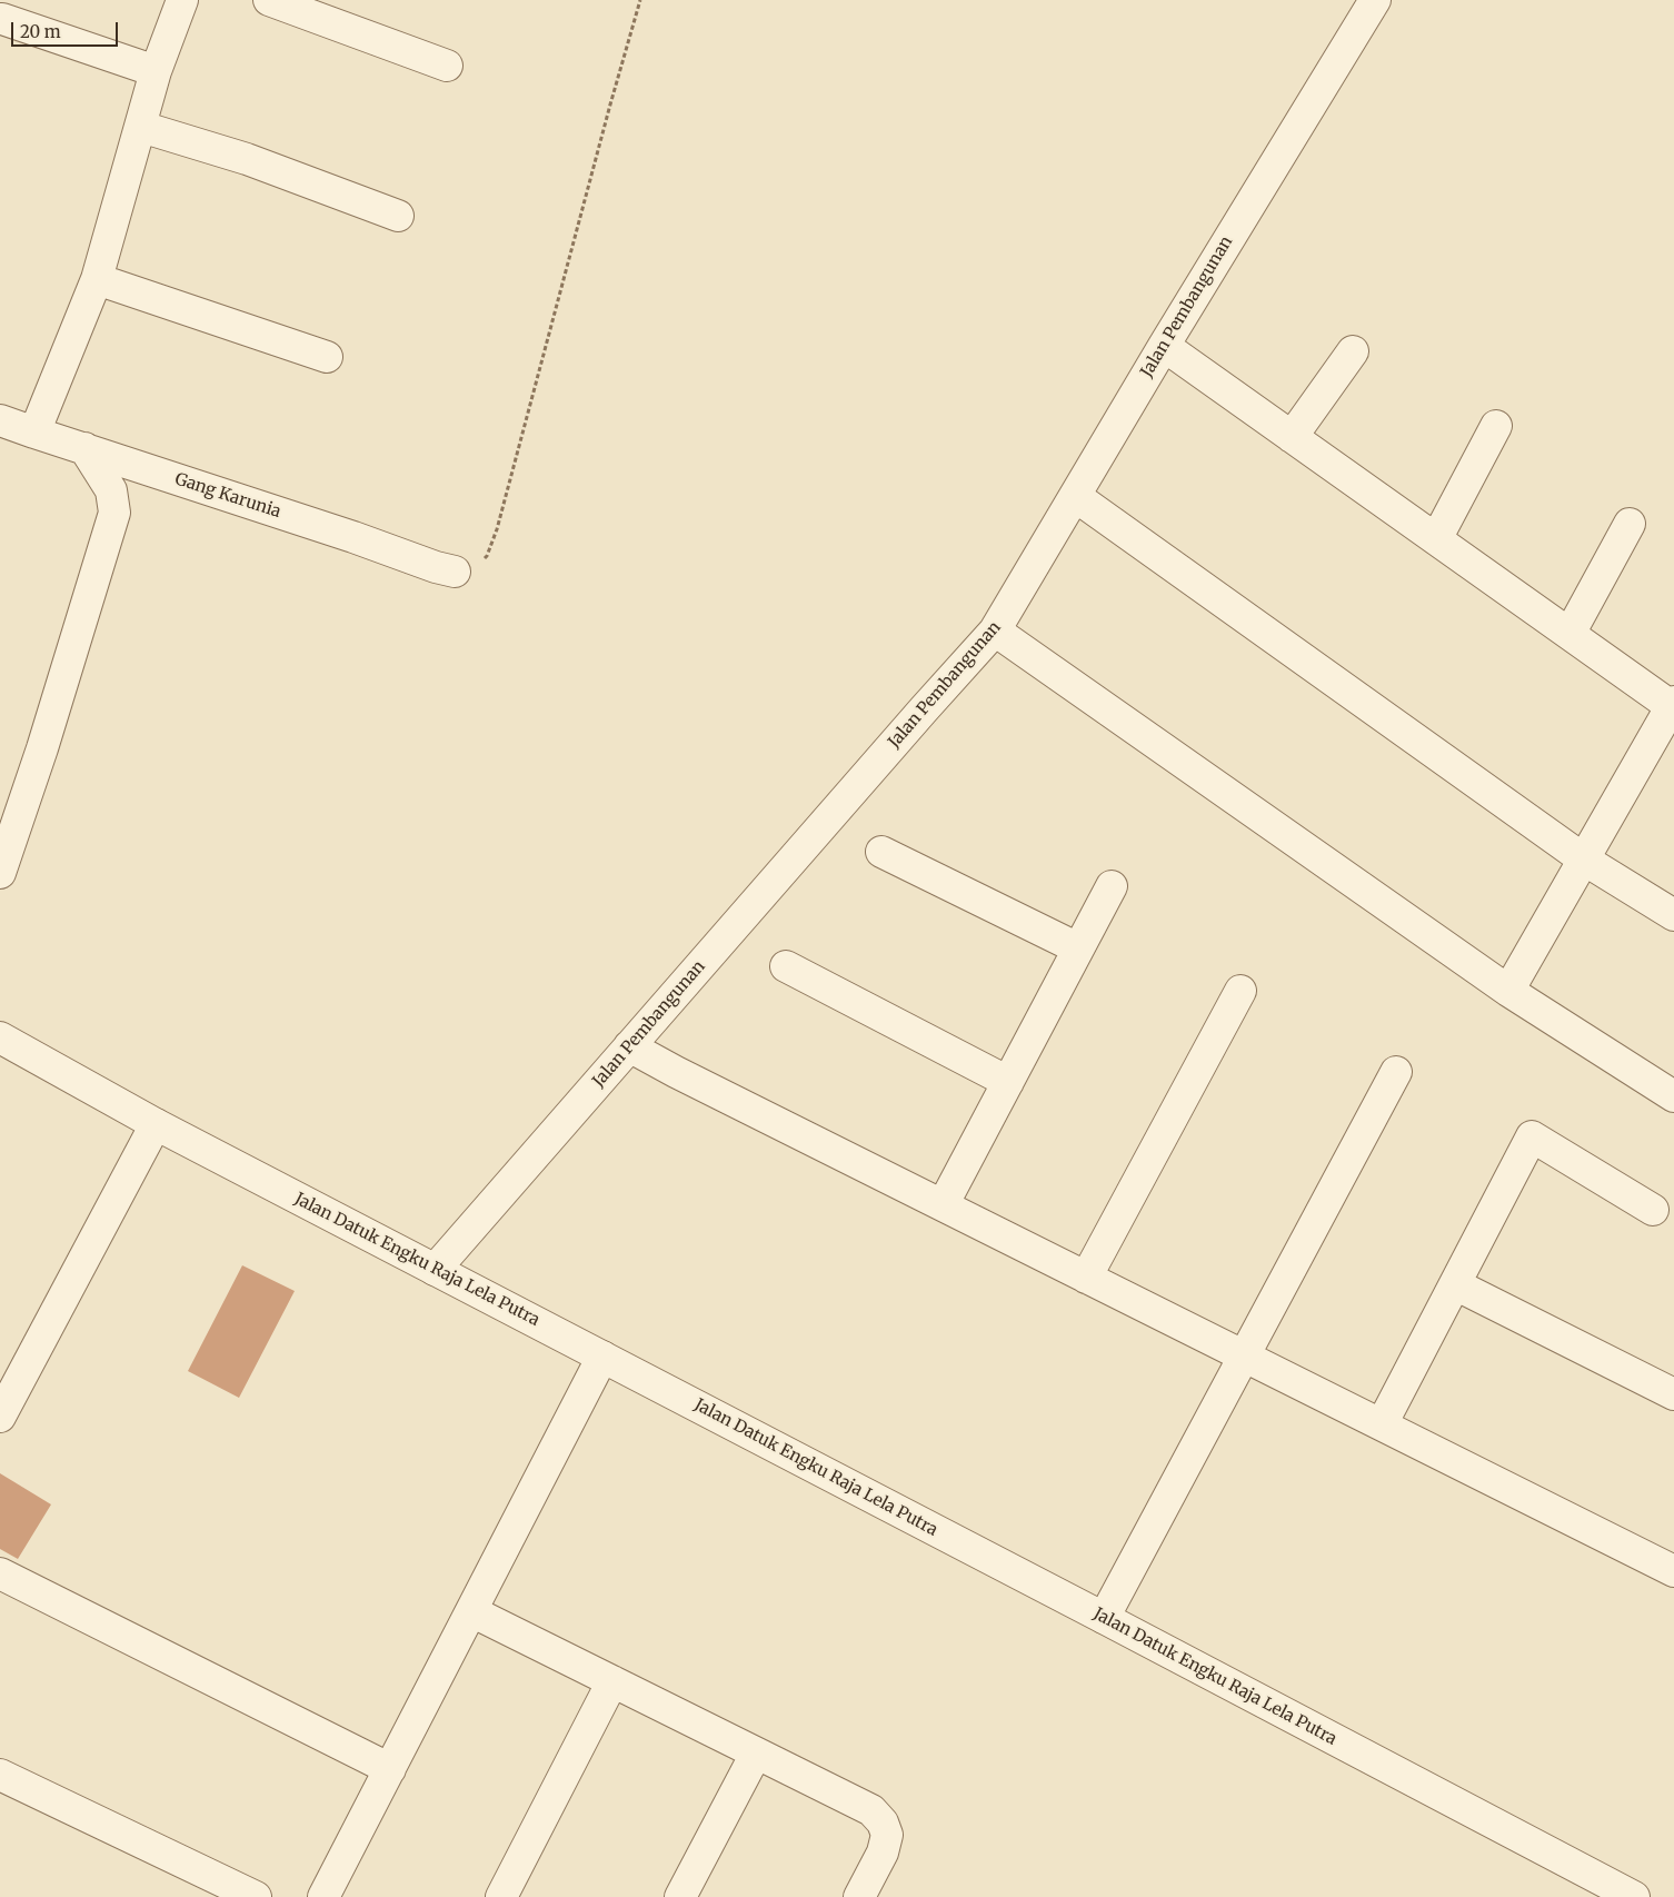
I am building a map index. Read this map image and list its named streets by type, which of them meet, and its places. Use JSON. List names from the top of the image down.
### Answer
{
  "streets": {
    "street": ["Jalan Pembangunan", "Gang Karunia", "Jalan Datuk Engku Raja Lela Putra"]
  },
  "crossings": [
    ["Jalan Pembangunan", "Jalan Datuk Engku Raja Lela Putra"]
  ],
  "scale_bar": "20 m"
}
